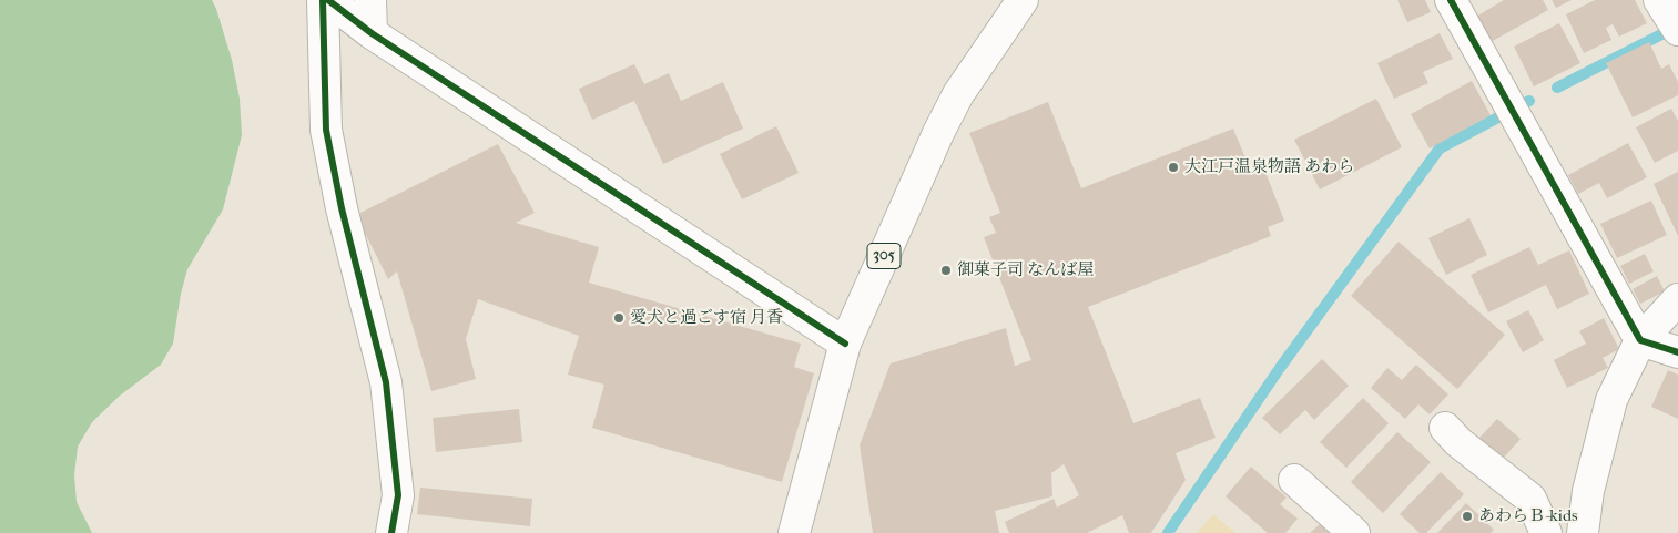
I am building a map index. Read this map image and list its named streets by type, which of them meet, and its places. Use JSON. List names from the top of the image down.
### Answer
{
  "streets": {
    "main road": ["305"]
  },
  "places": [
    "大江戸温泉物語 あわら",
    "御菓子司 なんば屋",
    "愛犬と過ごす宿 月香",
    "あわらＢ-kids"
  ]
}
